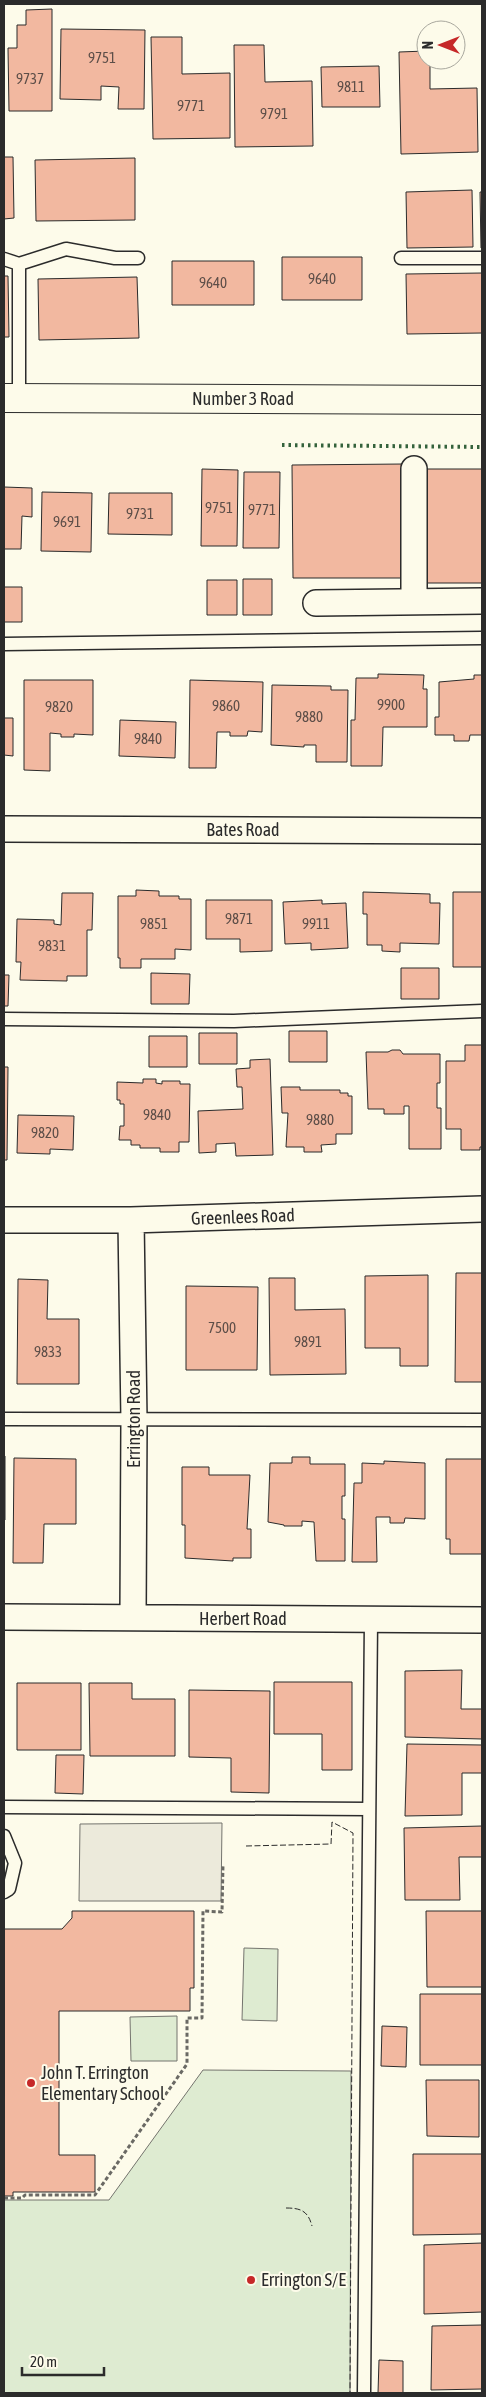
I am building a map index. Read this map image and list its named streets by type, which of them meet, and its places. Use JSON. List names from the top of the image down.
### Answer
{
  "streets": {
    "main road": ["Number 3 Road"],
    "street": [
      "Bates Road",
      "Greenlees Road",
      "Errington Road",
      "Herbert Road"
    ]
  },
  "crossings": [
    ["Greenlees Road", "Errington Road"],
    ["Errington Road", "Herbert Road"]
  ],
  "places": ["John T. Errington Elementary School", "Errington S/E"],
  "house_numbers": [
    "9751",
    "9737",
    "9811",
    "9771",
    "9791",
    "9640",
    "9640",
    "9751",
    "9771",
    "9731",
    "9691",
    "9900",
    "9860",
    "9820",
    "9880",
    "9840",
    "9871",
    "9851",
    "9911",
    "9831",
    "9840",
    "9880",
    "9820",
    "7500",
    "9891",
    "9833"
  ],
  "scale_bar": "20 m",
  "north": "left"
}
